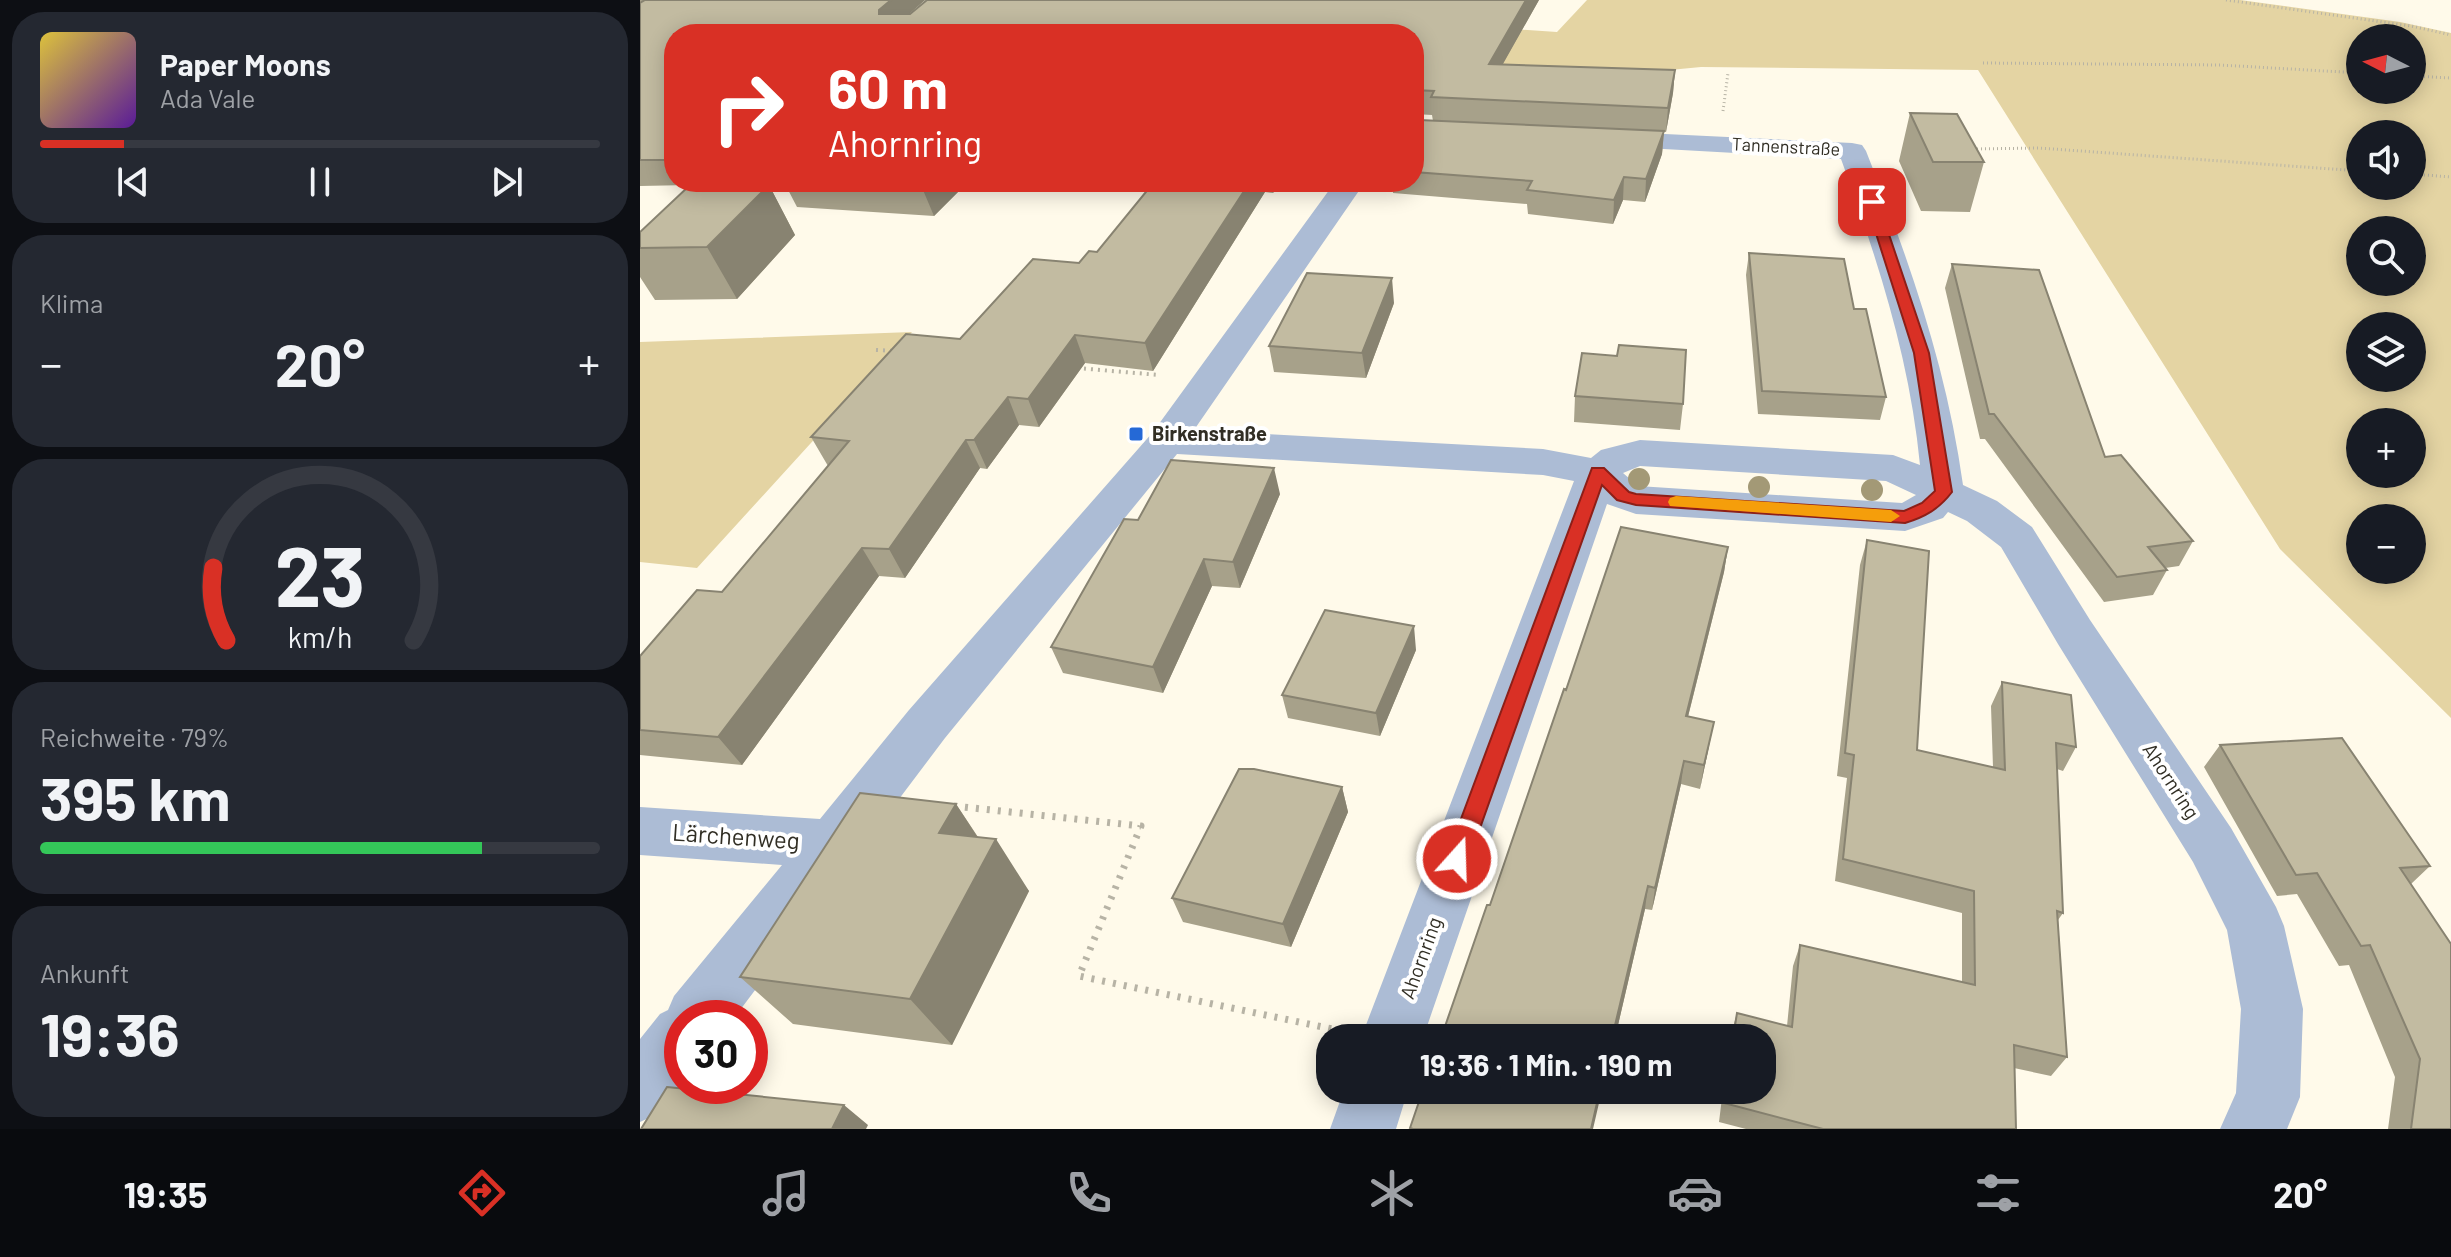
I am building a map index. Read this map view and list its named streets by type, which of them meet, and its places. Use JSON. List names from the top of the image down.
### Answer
{
  "streets": {
    "street": ["Tannenstraße", "Ahornring", "Lärchenweg"]
  },
  "crossings": [
    ["Tannenstraße", "Ahornring"]
  ],
  "places": {
    "transit": ["Birkenstraße"]
  },
  "north": "left",
  "page": {
    "map_buttons": ["+", "−"],
    "turn": ["60 m", "Ahornring"],
    "song": ["Paper Moons", "Ada Vale"],
    "tile": [
      "Klima",
      ["Reichweite · 79%", "395 km"],
      ["Ankunft", "19:36"]
    ],
    "heat": ["−", "20°", "+"],
    "limit": "30",
    "trip": "19:36 · 1 Min. · 190 m",
    "tabs": ["19:35", "20°"],
    "gauge": ["23", "km/h"]
  }
}
